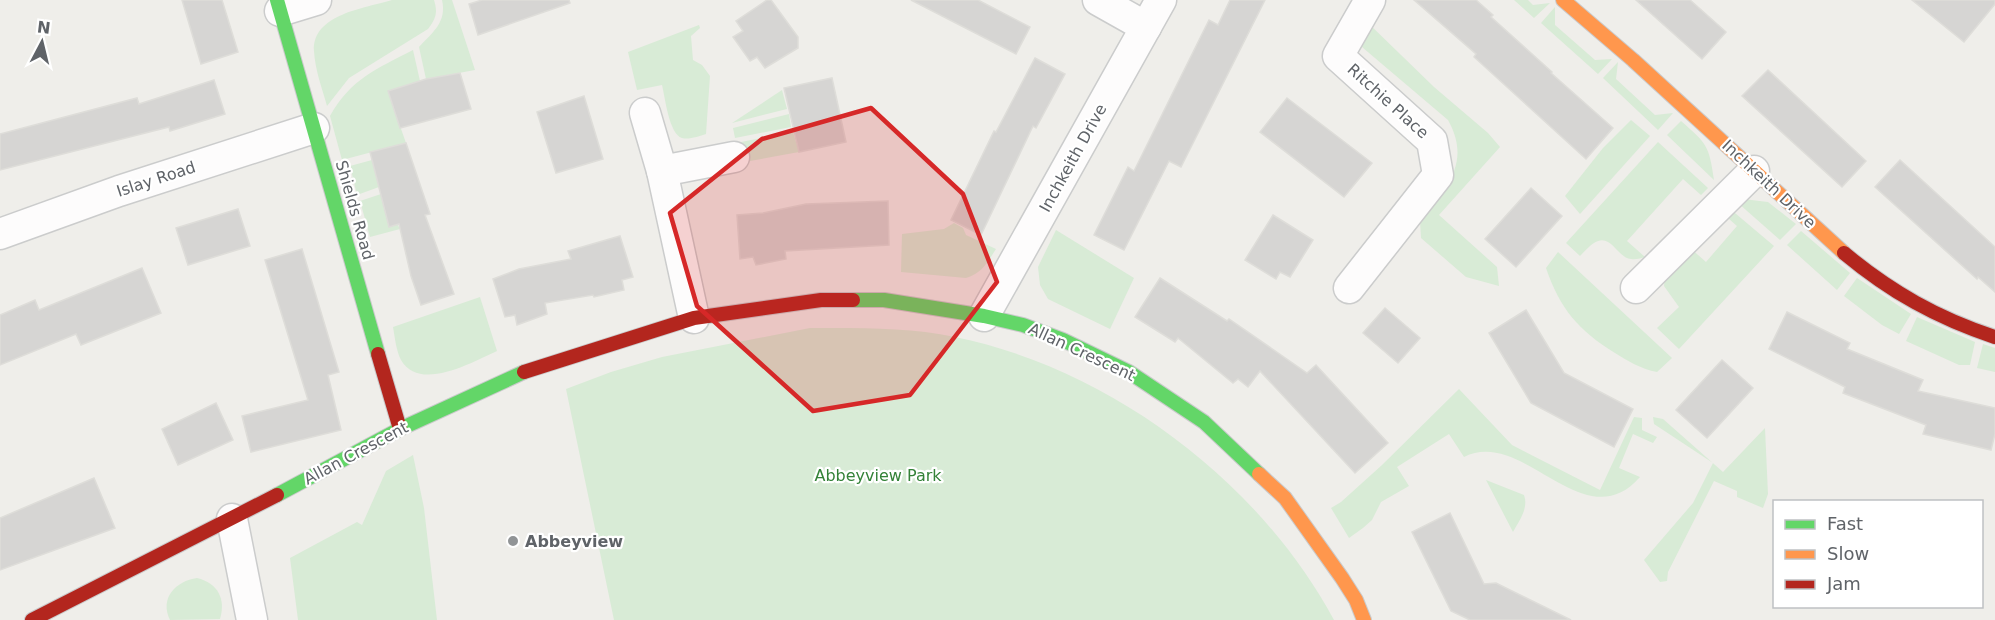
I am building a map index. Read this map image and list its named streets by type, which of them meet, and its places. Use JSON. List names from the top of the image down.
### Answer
{
  "streets": {
    "street": [
      "Ritchie Place",
      "Inchkeith Drive",
      "Islay Road",
      "Shields Road",
      "Allan Crescent"
    ]
  },
  "crossings": [
    ["Inchkeith Drive", "Allan Crescent"],
    ["Islay Road", "Shields Road"],
    ["Shields Road", "Allan Crescent"]
  ],
  "parks": ["Abbeyview Park"],
  "places": ["Abbeyview"],
  "legend": ["Fast", "Slow", "Jam"],
  "north": "top"
}
